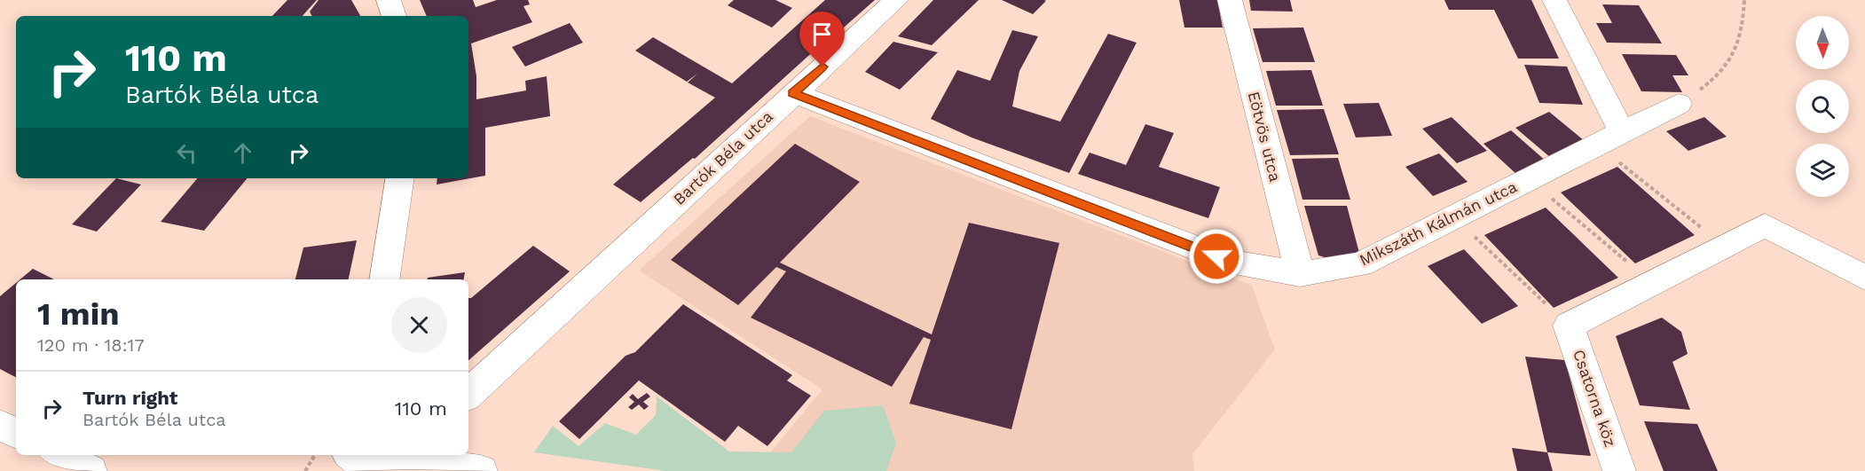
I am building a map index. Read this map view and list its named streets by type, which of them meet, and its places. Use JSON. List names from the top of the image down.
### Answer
{
  "streets": {
    "street": [
      "Eötvös utca",
      "Bartók Béla utca",
      "Mikszáth Kálmán utca",
      "Csatorna köz"
    ]
  },
  "crossings": [
    ["Eötvös utca", "Mikszáth Kálmán utca"],
    ["Bartók Béla utca", "Mikszáth Kálmán utca"]
  ],
  "north": "bottom",
  "page": {
    "turn": ["110 m", "Bartók Béla utca"],
    "heading": ["1 min", "120 m · 18:17"],
    "list": [
      {
        "name": "Turn right",
        "note": "Bartók Béla utca",
        "value": "110 m"
      }
    ]
  }
}
